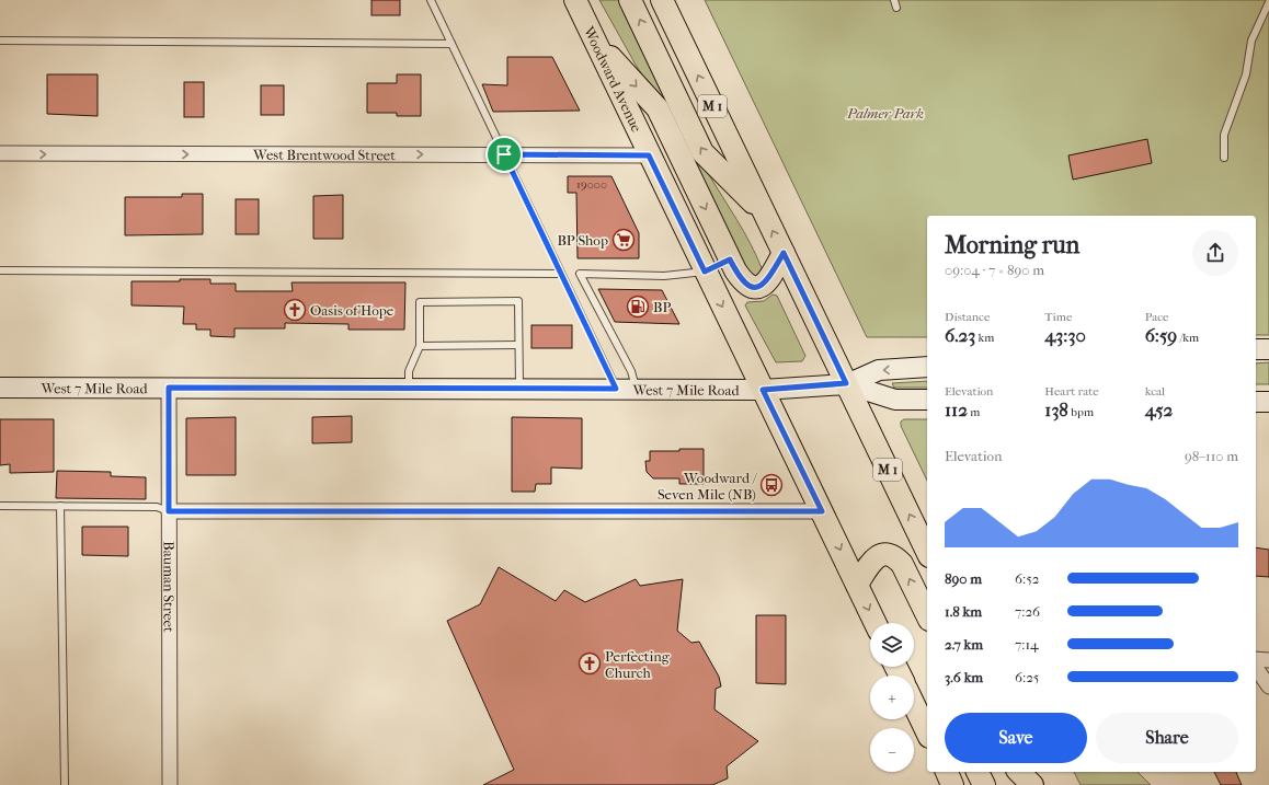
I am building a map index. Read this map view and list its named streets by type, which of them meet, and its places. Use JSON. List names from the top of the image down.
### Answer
{
  "streets": {
    "main road": ["Woodward Avenue", "M 1", "West 7 Mile Road"],
    "street": ["West Brentwood Street", "Bauman Street"]
  },
  "crossings": [
    ["Woodward Avenue", "West Brentwood Street"],
    ["Woodward Avenue", "West 7 Mile Road"],
    ["M 1", "West 7 Mile Road"],
    ["West 7 Mile Road", "Bauman Street"]
  ],
  "one_way": ["West Brentwood Street"],
  "parks": ["Palmer Park"],
  "places": {
    "supermarket": ["BP Shop"],
    "fuel station": ["BP"],
    "church": ["Oasis of Hope", "Perfecting Church"],
    "bus stop": ["Woodward / Seven Mile (NB)"]
  },
  "house_numbers": ["19000"],
  "page": {
    "heading": ["Morning run", "09:04 · 7 × 890 m"],
    "stats": [
      ["Distance", "6.23 km"],
      ["Time", "43:30"],
      ["Pace", "6:59 /km"],
      ["Elevation", "112 m"],
      ["Heart rate", "138 bpm"],
      ["kcal", "452"]
    ],
    "chart": ["Elevation", "98–110 m"],
    "list": [
      {
        "name": "890 m",
        "note": "6:52"
      },
      {
        "name": "1.8 km",
        "note": "7:26"
      },
      {
        "name": "2.7 km",
        "note": "7:14"
      },
      {
        "name": "3.6 km",
        "note": "6:25"
      }
    ],
    "map_buttons": ["+", "−"],
    "buttons": ["Save", "Share"]
  }
}
